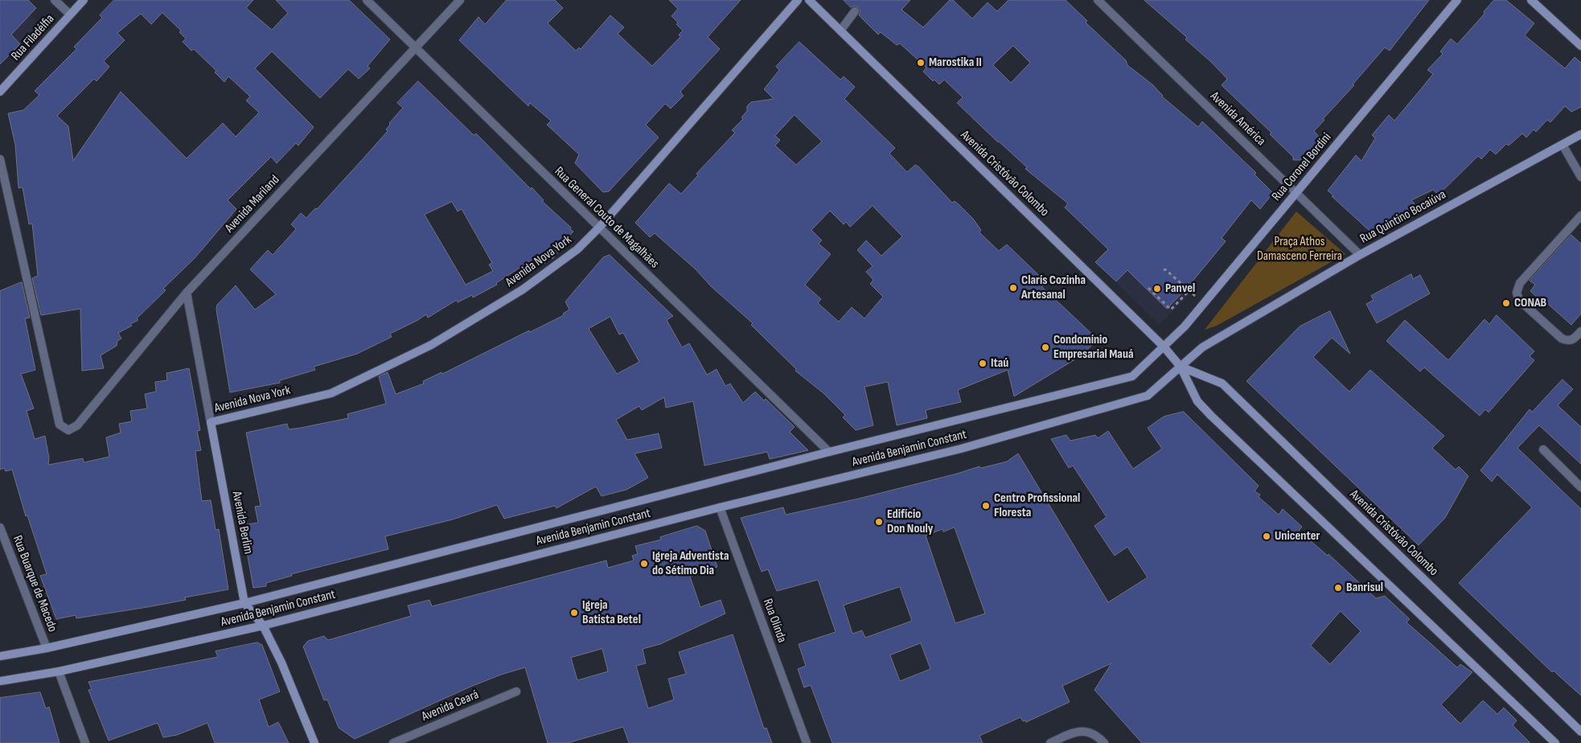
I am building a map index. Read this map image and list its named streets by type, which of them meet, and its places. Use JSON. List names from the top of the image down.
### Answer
{
  "streets": {
    "main road": [
      "Rua Filadélfia",
      "Rua Coronel Bordini",
      "Avenida Cristóvão Colombo",
      "Rua Quintino Bocaiúva",
      "Avenida Nova York",
      "Avenida Benjamin Constant",
      "Avenida Berlim"
    ],
    "street": [
      "Avenida América",
      "Avenida Mariland",
      "Rua General Couto de Magalhães",
      "Rua Buarque de Macedo",
      "Rua Olinda",
      "Avenida Ceará"
    ]
  },
  "crossings": [
    ["Avenida América", "Rua Coronel Bordini"],
    ["Avenida América", "Rua Quintino Bocaiúva"],
    ["Rua Coronel Bordini", "Avenida Cristóvão Colombo"],
    ["Rua Coronel Bordini", "Avenida Benjamin Constant"],
    ["Avenida Cristóvão Colombo", "Rua Quintino Bocaiúva"],
    ["Avenida Cristóvão Colombo", "Avenida Benjamin Constant"],
    ["Avenida Mariland", "Rua General Couto de Magalhães"],
    ["Avenida Mariland", "Avenida Berlim"],
    ["Rua Quintino Bocaiúva", "Avenida Benjamin Constant"],
    ["Rua General Couto de Magalhães", "Avenida Nova York"],
    ["Rua General Couto de Magalhães", "Avenida Benjamin Constant"],
    ["Avenida Nova York", "Avenida Berlim"],
    ["Avenida Benjamin Constant", "Avenida Berlim"],
    ["Avenida Benjamin Constant", "Rua Buarque de Macedo"],
    ["Avenida Benjamin Constant", "Rua Olinda"]
  ],
  "parks": ["Praça Athos Damasceno Ferreira"],
  "places": [
    "Marostika II",
    "Clarís Cozinha Artesanal",
    "Panvel",
    "CONAB",
    "Condomínio Empresarial Mauá",
    "Itaú",
    "Centro Profissional Floresta",
    "Edifício Don Nouly",
    "Unicenter",
    "Igreja Adventista do Sétimo Dia",
    "Banrisul",
    "Igreja Batista Betel"
  ]
}
